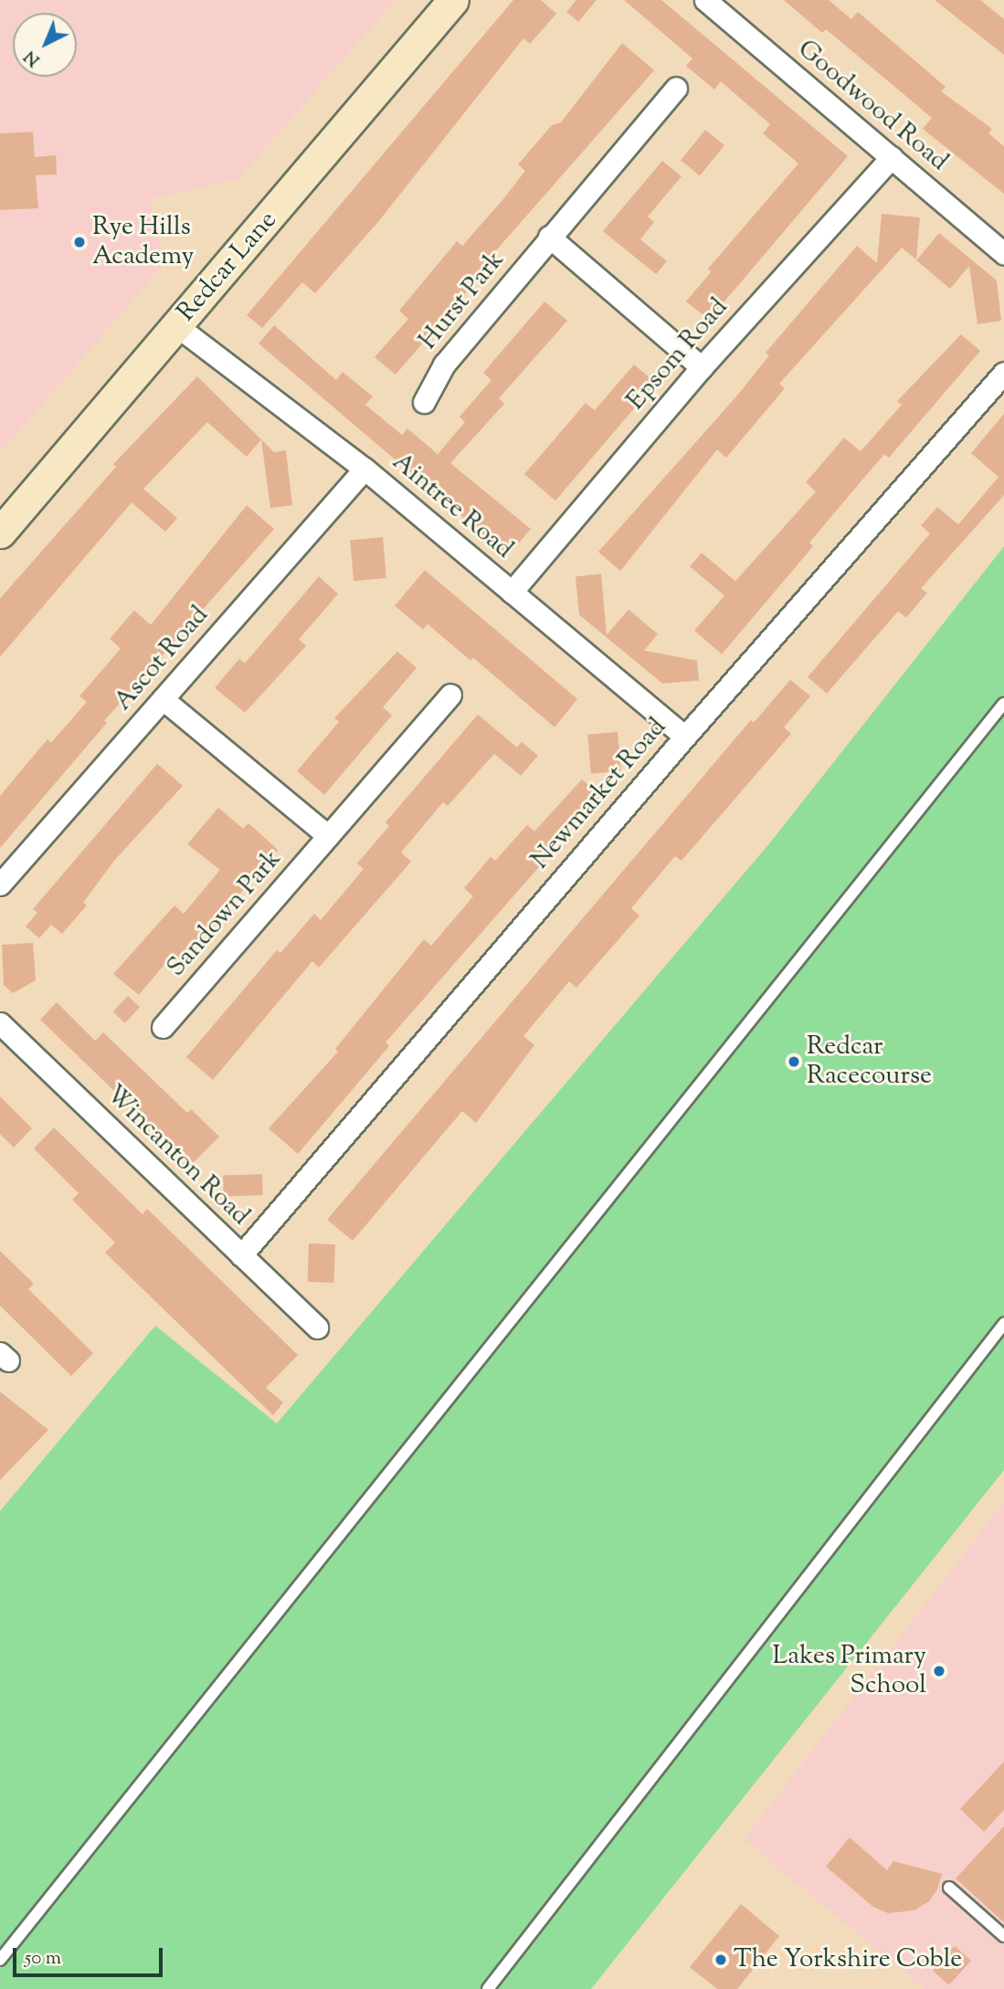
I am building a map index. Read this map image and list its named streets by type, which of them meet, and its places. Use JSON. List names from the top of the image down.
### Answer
{
  "streets": {
    "main road": ["Redcar Lane"],
    "street": [
      "Goodwood Road",
      "Hurst Park",
      "Epsom Road",
      "Aintree Road",
      "Ascot Road",
      "Newmarket Road",
      "Sandown Park",
      "Wincanton Road"
    ]
  },
  "crossings": [
    ["Goodwood Road", "Epsom Road"],
    ["Redcar Lane", "Aintree Road"],
    ["Epsom Road", "Aintree Road"],
    ["Aintree Road", "Ascot Road"],
    ["Aintree Road", "Newmarket Road"],
    ["Newmarket Road", "Wincanton Road"]
  ],
  "places": [
    "Rye Hills Academy",
    "Redcar Racecourse",
    "Lakes Primary School",
    "The Yorkshire Coble"
  ],
  "scale_bar": "50 m",
  "north": "bottom left"
}
